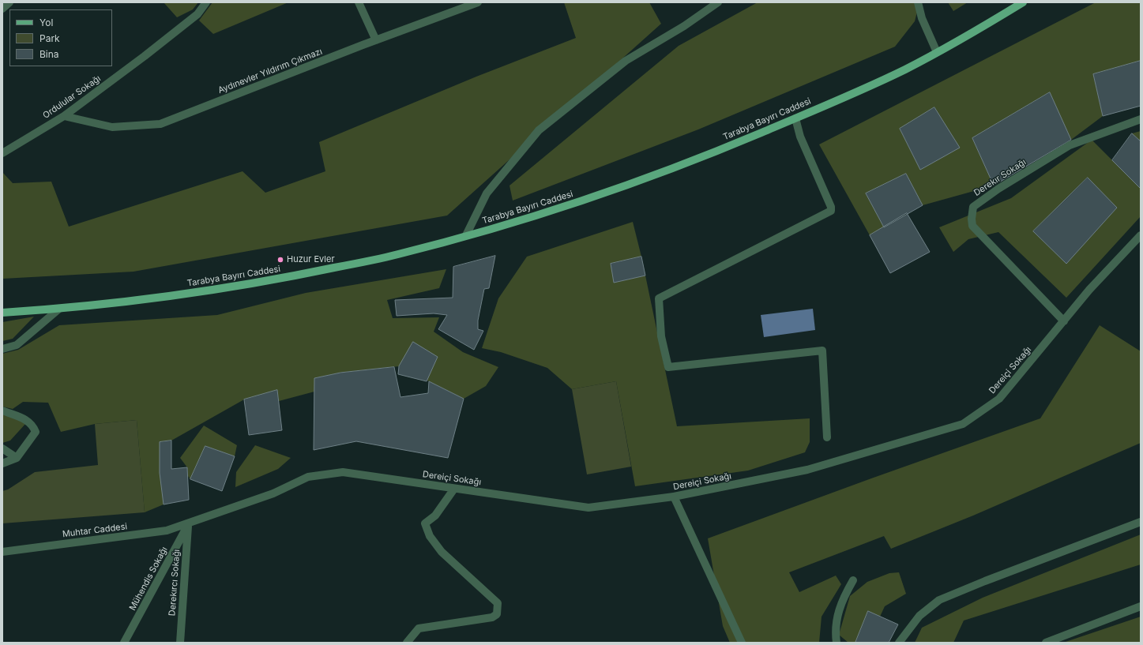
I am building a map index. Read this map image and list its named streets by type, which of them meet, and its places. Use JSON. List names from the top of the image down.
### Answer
{
  "streets": {
    "main road": ["Tarabya Bayırı Caddesi"],
    "street": [
      "Aydınevler Yıldırım Çıkmazı",
      "Ordulular Sokağı",
      "Derekır Sokağı",
      "Dereiçi Sokağı",
      "Muhtar Caddesi",
      "Mühendis Sokağı",
      "Derekırcı Sokağı"
    ]
  },
  "crossings": [
    ["Aydınevler Yıldırım Çıkmazı", "Ordulular Sokağı"],
    ["Derekır Sokağı", "Dereiçi Sokağı"],
    ["Dereiçi Sokağı", "Muhtar Caddesi"],
    ["Dereiçi Sokağı", "Mühendis Sokağı"],
    ["Dereiçi Sokağı", "Derekırcı Sokağı"],
    ["Muhtar Caddesi", "Mühendis Sokağı"],
    ["Muhtar Caddesi", "Derekırcı Sokağı"],
    ["Mühendis Sokağı", "Derekırcı Sokağı"]
  ],
  "places": ["Huzur Evler"],
  "legend": ["Yol", "Park", "Bina"]
}
